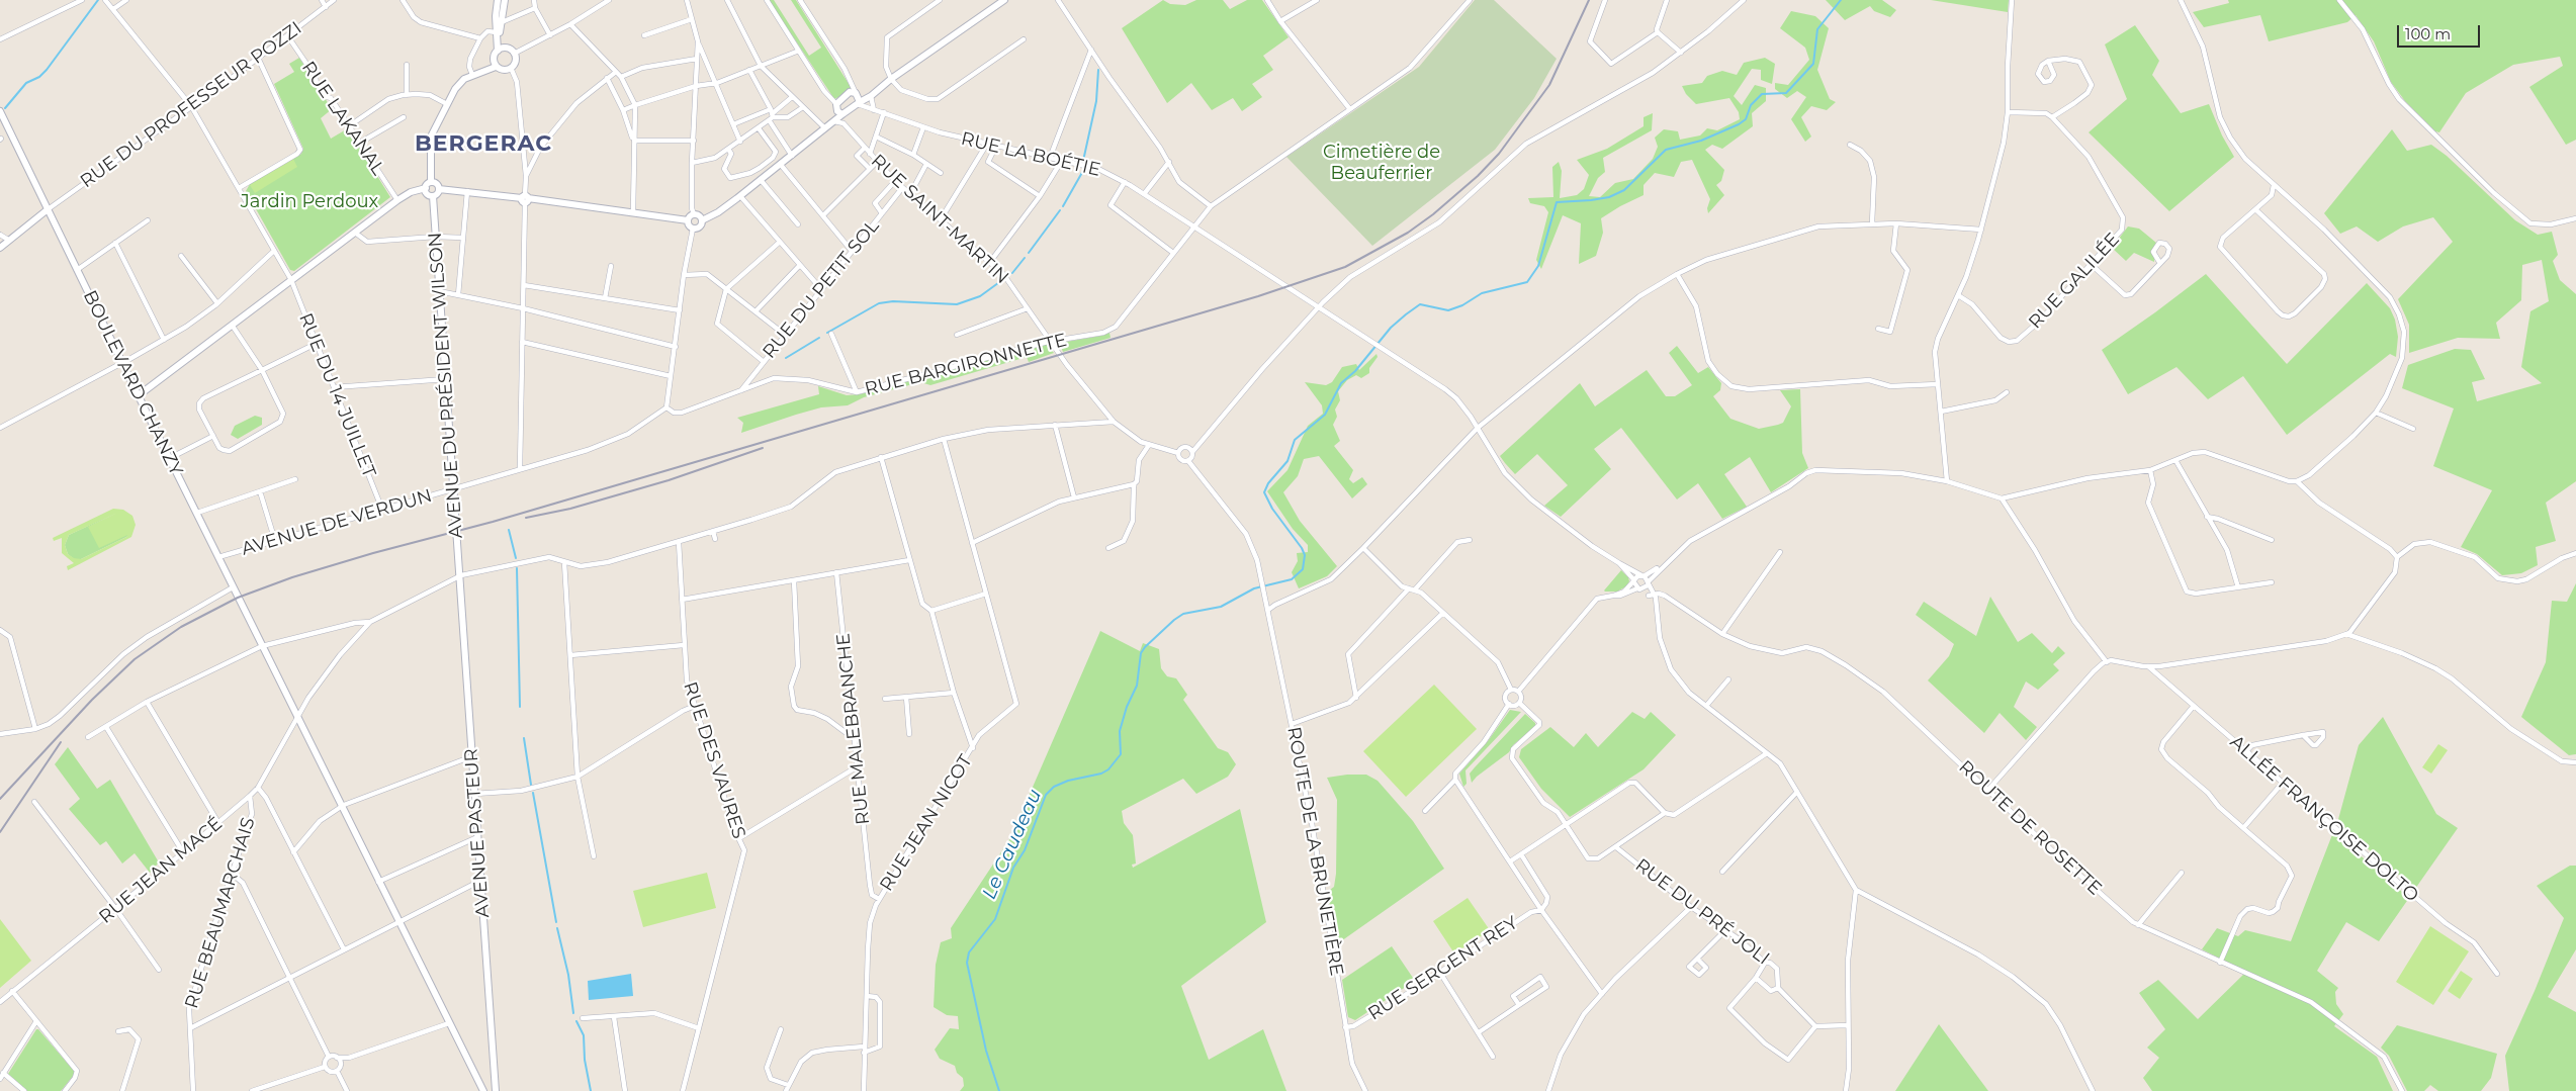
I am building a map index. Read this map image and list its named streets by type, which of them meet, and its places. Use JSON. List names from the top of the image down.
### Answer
{
  "streets": {
    "main road": ["BOULEVARD CHANZY", "AVENUE DU PRÉSIDENT WILSON", "AVENUE PASTEUR"],
    "street": [
      "RUE DU PROFESSEUR POZZI",
      "RUE LAKANAL",
      "RUE LA BOÉTIE",
      "RUE SAINT-MARTIN",
      "RUE GALILÉE",
      "RUE DU PETIT SOL",
      "RUE BARGIRONNETTE",
      "RUE DU 14 JUILLET",
      "AVENUE DE VERDUN",
      "RUE MALEBRANCHE",
      "RUE DES VAURES",
      "ALLÉE FRANÇOISE DOLTO",
      "RUE JEAN NICOT",
      "ROUTE DE ROSETTE",
      "ROUTE DE LA BRUNETIÈRE",
      "RUE JEAN MACÉ",
      "RUE DU PRÉ JOLI",
      "RUE BEAUMARCHAIS",
      "RUE SERGENT REY"
    ]
  },
  "crossings": [
    ["RUE DU PROFESSEUR POZZI", "RUE LAKANAL"],
    ["RUE DU PROFESSEUR POZZI", "BOULEVARD CHANZY"],
    ["RUE DU PROFESSEUR POZZI", "RUE DU 14 JUILLET"],
    ["RUE LA BOÉTIE", "RUE BARGIRONNETTE"],
    ["RUE SAINT-MARTIN", "RUE DU PETIT SOL"],
    ["RUE SAINT-MARTIN", "RUE BARGIRONNETTE"],
    ["RUE SAINT-MARTIN", "ROUTE DE LA BRUNETIÈRE"],
    ["RUE DU PETIT SOL", "RUE BARGIRONNETTE"],
    ["RUE BARGIRONNETTE", "AVENUE DE VERDUN"],
    ["BOULEVARD CHANZY", "AVENUE DE VERDUN"],
    ["BOULEVARD CHANZY", "RUE JEAN MACÉ"],
    ["AVENUE DU PRÉSIDENT WILSON", "AVENUE DE VERDUN"],
    ["AVENUE DU PRÉSIDENT WILSON", "AVENUE PASTEUR"],
    ["RUE DU 14 JUILLET", "AVENUE DE VERDUN"],
    ["RUE MALEBRANCHE", "RUE JEAN NICOT"],
    ["ROUTE DE LA BRUNETIÈRE", "RUE SERGENT REY"],
    ["RUE JEAN MACÉ", "RUE BEAUMARCHAIS"]
  ],
  "districts": ["BERGERAC"],
  "water": ["Le Caudeau"],
  "parks": ["Cimetière de Beauferrier", "Jardin Perdoux"],
  "scale_bar": "100 m"
}
